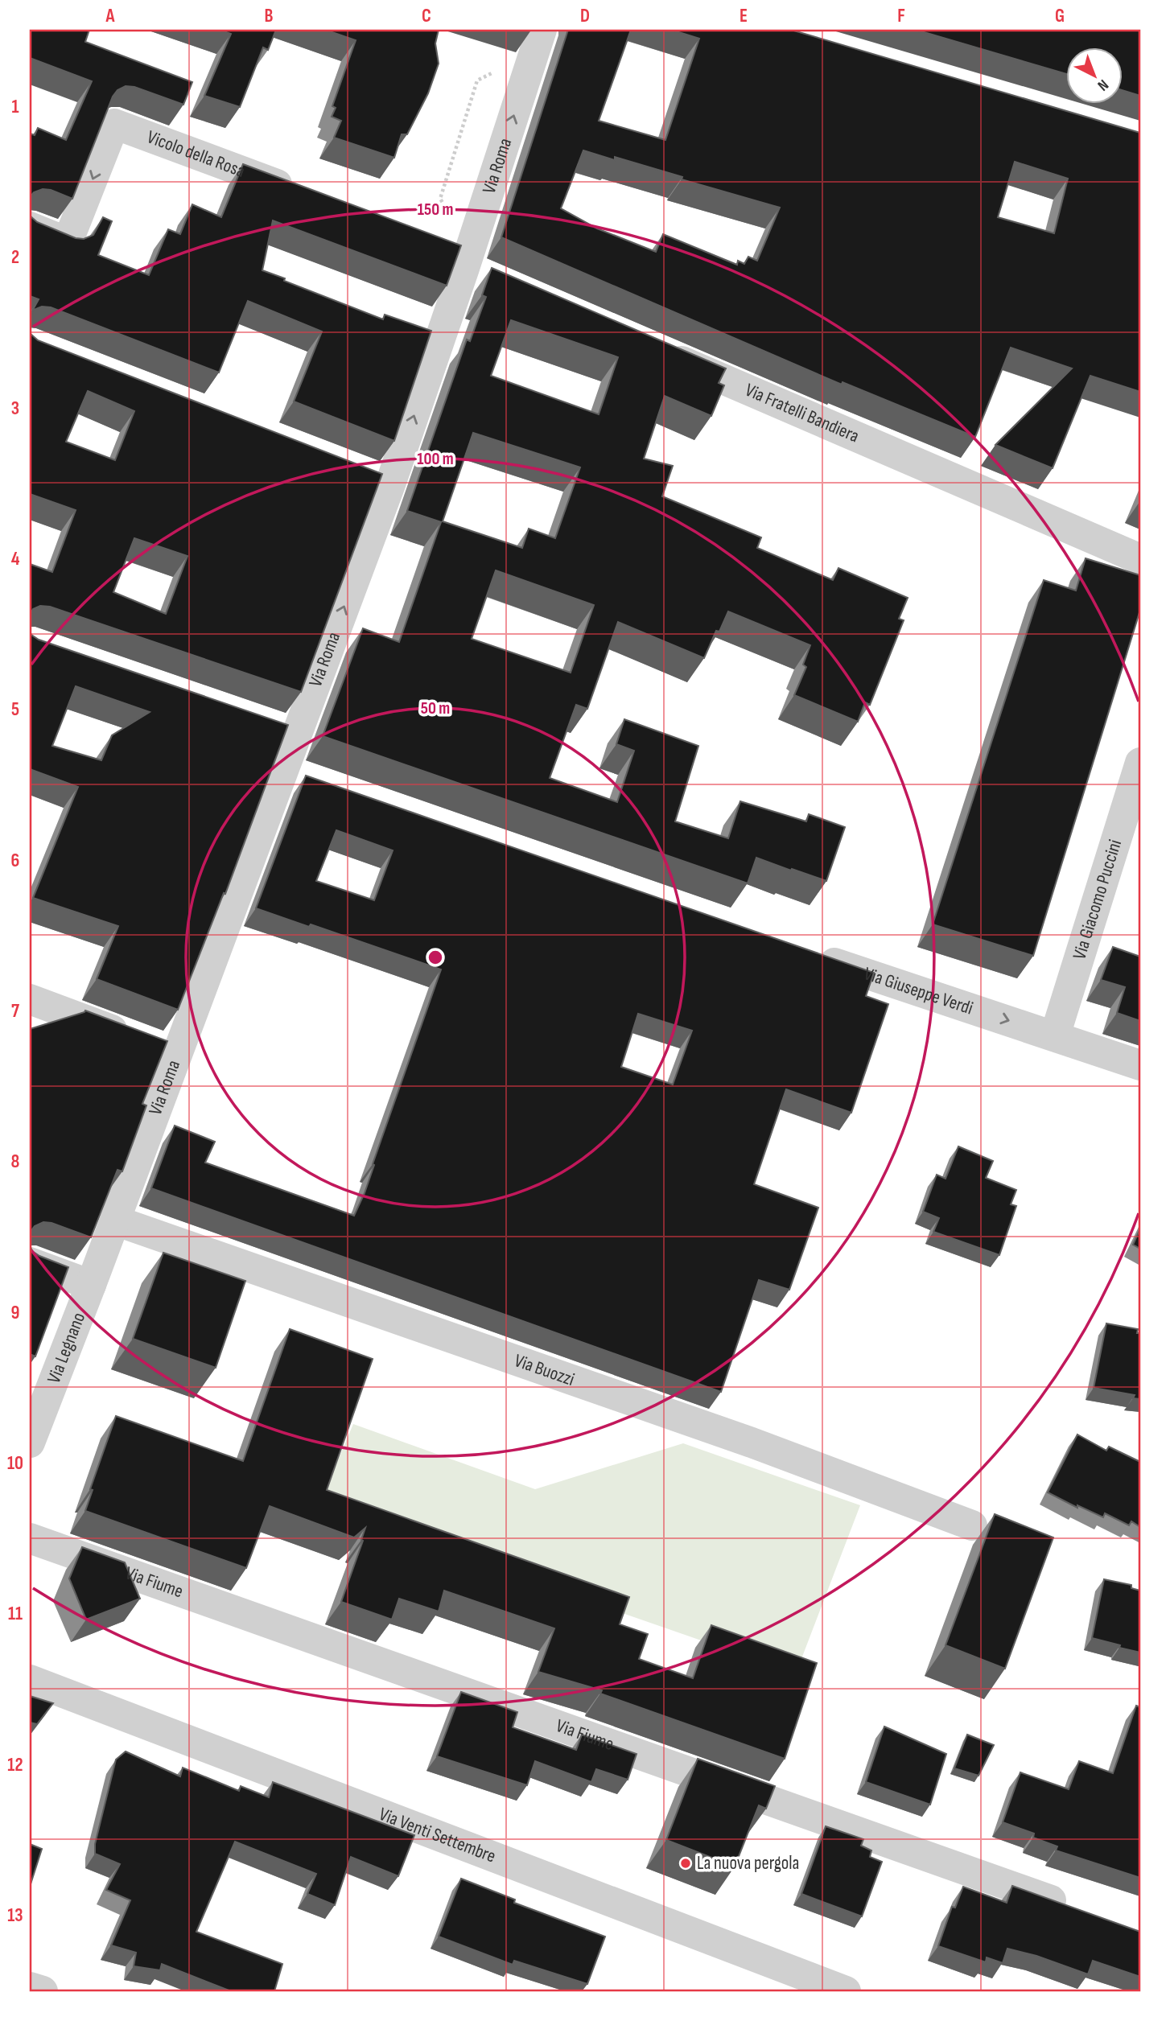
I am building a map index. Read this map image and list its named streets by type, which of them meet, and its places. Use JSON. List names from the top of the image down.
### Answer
{
  "streets": {
    "street": [
      "Vicolo della Rosa",
      "Via Roma",
      "Via Fratelli Bandiera",
      "Via Giacomo Puccini",
      "Via Giuseppe Verdi",
      "Via Legnano",
      "Via Buozzi",
      "Via Fiume",
      "Via Venti Settembre"
    ]
  },
  "crossings": [
    ["Via Roma", "Via Legnano"],
    ["Via Roma", "Via Buozzi"],
    ["Via Giacomo Puccini", "Via Giuseppe Verdi"]
  ],
  "one_way": ["Via Roma", "Via Giuseppe Verdi"],
  "places": ["La nuova pergola"],
  "north": "bottom right",
  "grid": {
    "columns": [
      "A",
      "B",
      "C",
      "D",
      "E",
      "F",
      "G"
    ],
    "rows": [
      "1",
      "2",
      "3",
      "4",
      "5",
      "6",
      "7",
      "8",
      "9",
      "10",
      "11",
      "12",
      "13"
    ]
  },
  "rings": ["150 m", "100 m", "50 m"]
}
